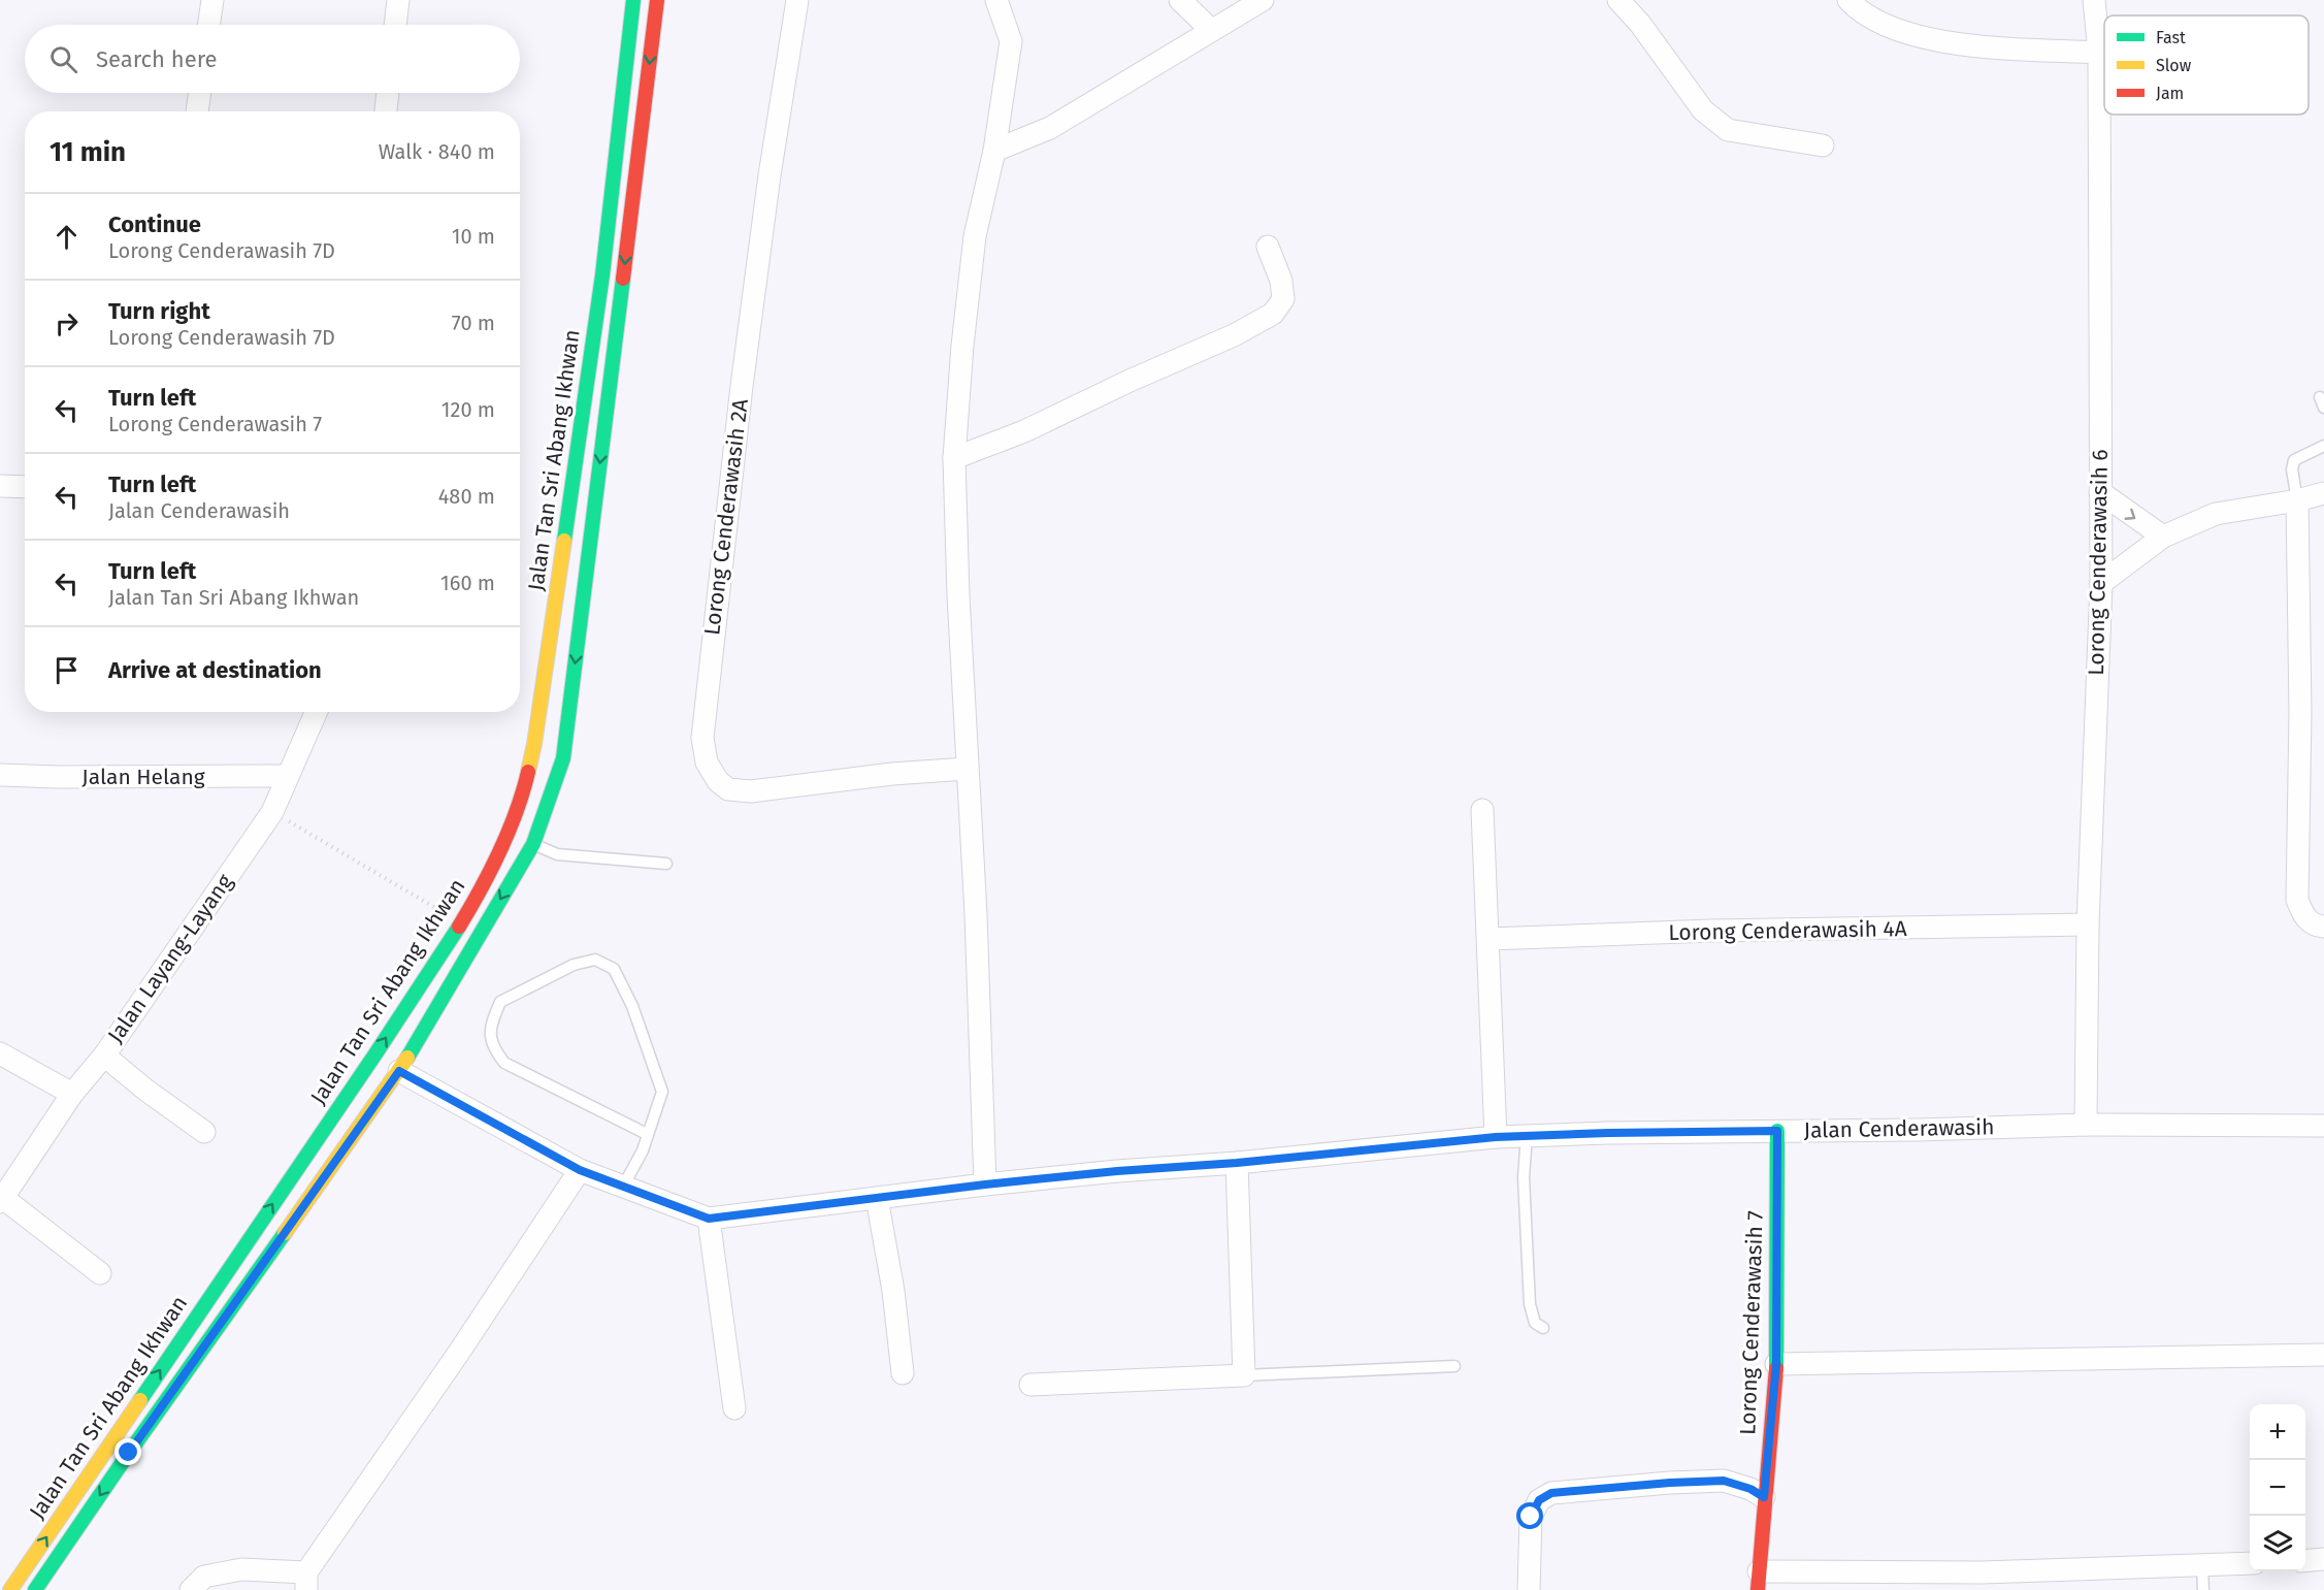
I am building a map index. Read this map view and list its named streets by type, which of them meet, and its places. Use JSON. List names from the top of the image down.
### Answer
{
  "streets": {
    "street": [
      "Jalan Tan Sri Abang Ikhwan",
      "Lorong Cenderawasih 2A",
      "Lorong Cenderawasih 6",
      "Jalan Helang",
      "Lorong Cenderawasih 4A",
      "Jalan Layang-Layang",
      "Jalan Cenderawasih",
      "Lorong Cenderawasih 7"
    ]
  },
  "crossings": [
    ["Jalan Tan Sri Abang Ikhwan", "Jalan Cenderawasih"],
    ["Lorong Cenderawasih 6", "Lorong Cenderawasih 4A"],
    ["Lorong Cenderawasih 6", "Jalan Cenderawasih"],
    ["Jalan Helang", "Jalan Layang-Layang"],
    ["Jalan Cenderawasih", "Lorong Cenderawasih 7"]
  ],
  "legend": ["Fast", "Slow", "Jam"],
  "page": {
    "search": "Search here",
    "heading": ["11 min", "Walk · 840 m"],
    "list": [
      ["Continue", "Lorong Cenderawasih 7D", "10 m"],
      ["Turn right", "Lorong Cenderawasih 7D", "70 m"],
      ["Turn left", "Lorong Cenderawasih 7", "120 m"],
      ["Turn left", "Jalan Cenderawasih", "480 m"],
      ["Turn left", "Jalan Tan Sri Abang Ikhwan", "160 m"],
      "Arrive at destination"
    ],
    "map_buttons": ["+", "−"]
  }
}
